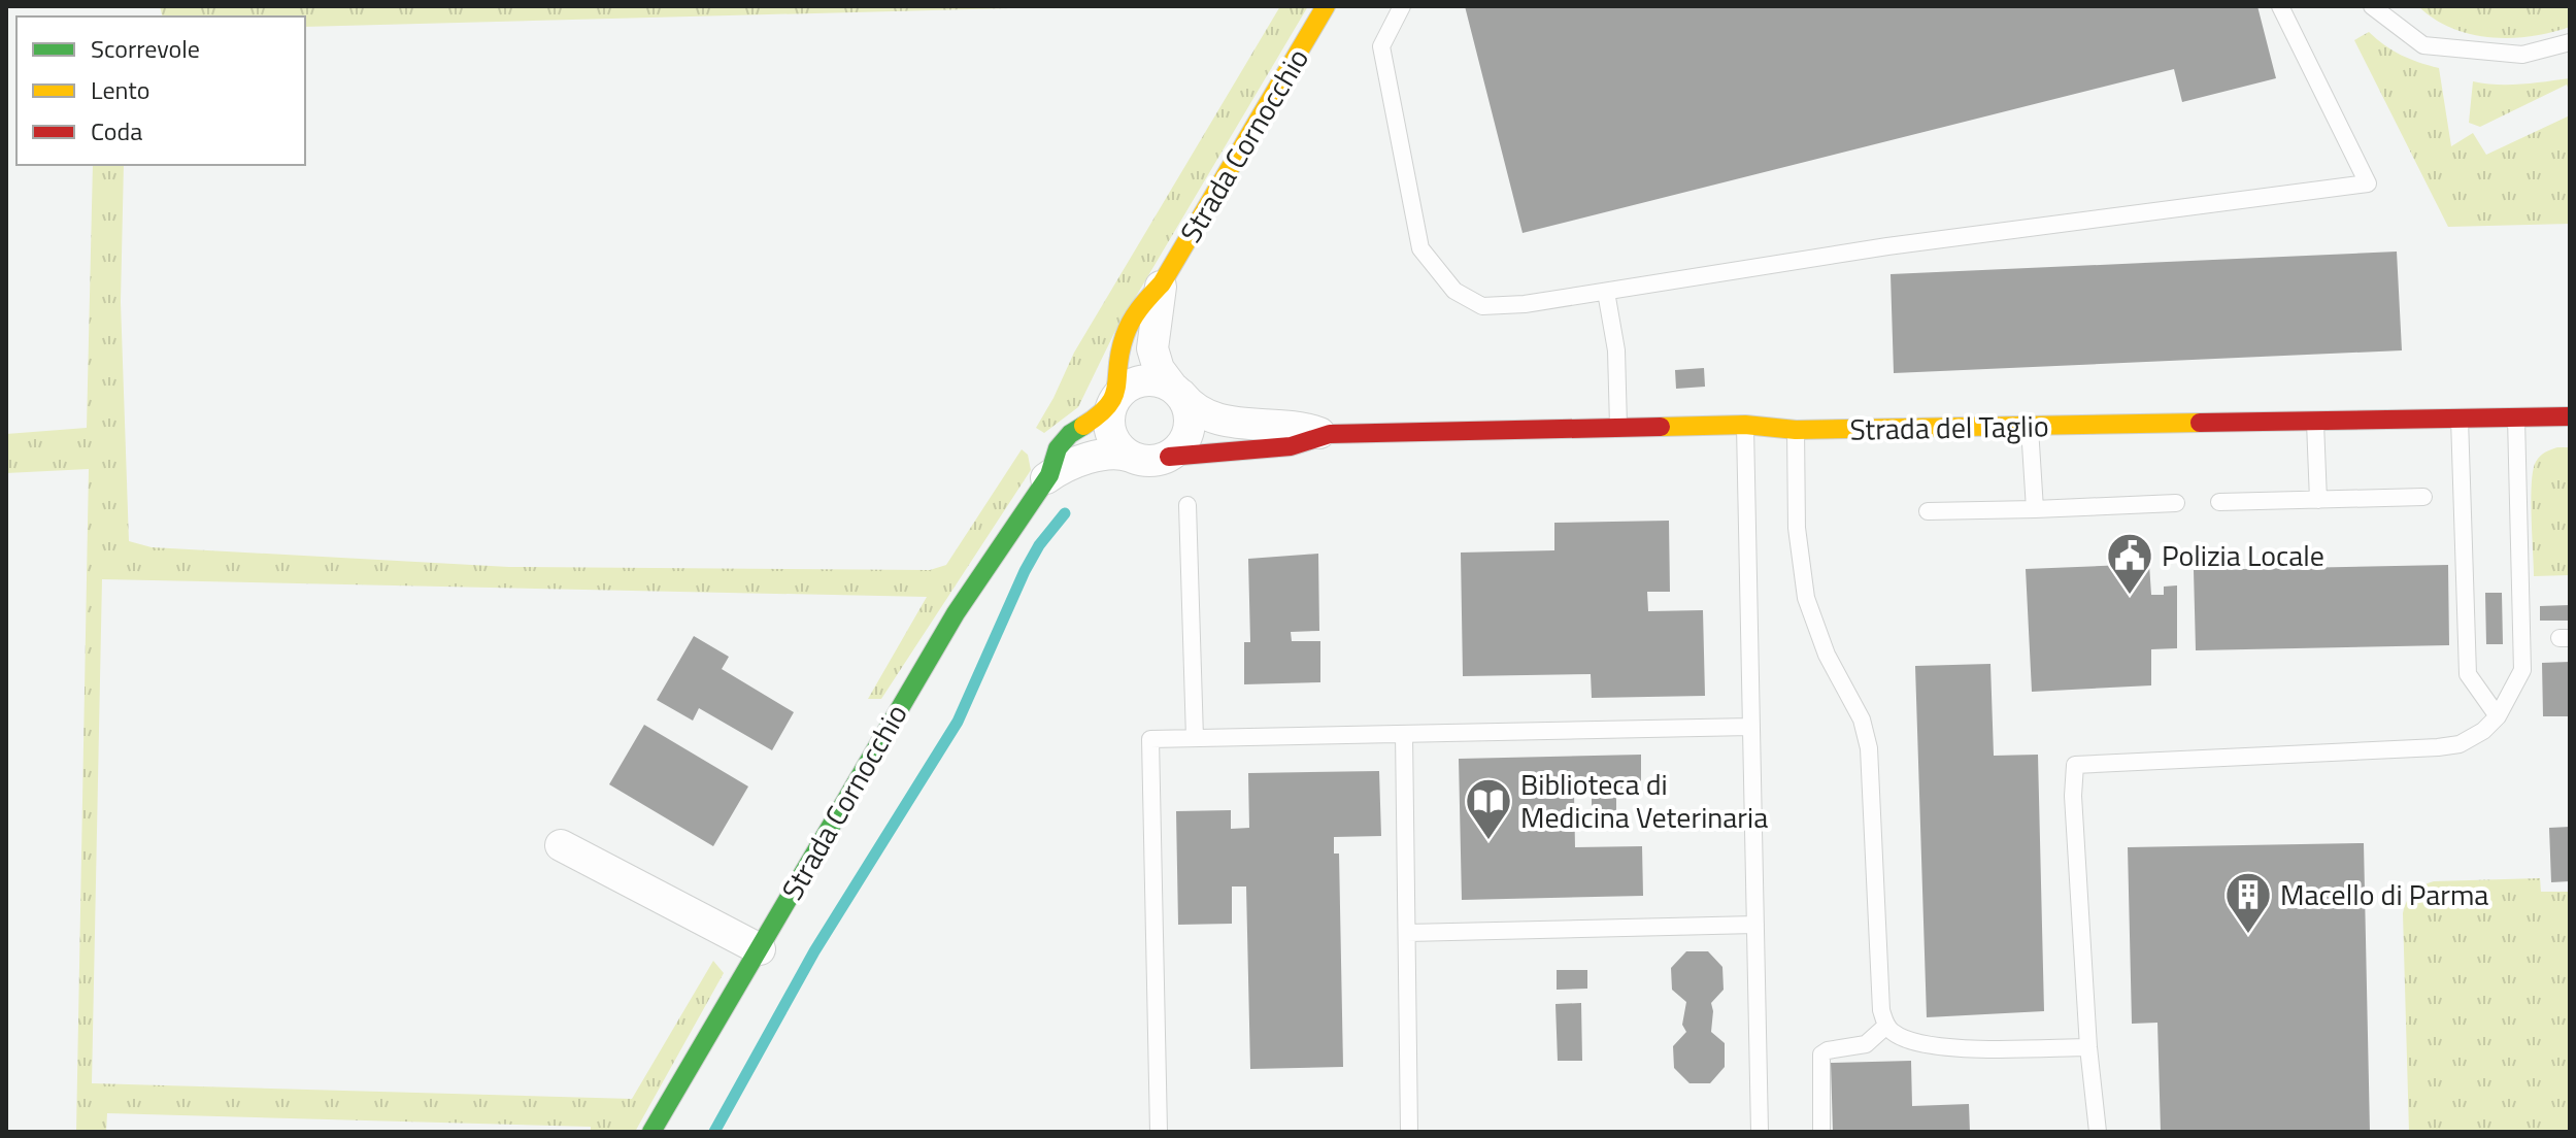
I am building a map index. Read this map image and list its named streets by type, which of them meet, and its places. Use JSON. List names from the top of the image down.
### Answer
{
  "streets": {
    "street": ["Strada Cornocchio", "Strada del Taglio"]
  },
  "crossings": [
    ["Strada Cornocchio", "Strada del Taglio"]
  ],
  "places": {
    "public building": ["Polizia Locale"],
    "library": ["Biblioteca di Medicina Veterinaria"],
    "building": ["Macello di Parma"]
  },
  "legend": ["Scorrevole", "Lento", "Coda"]
}
